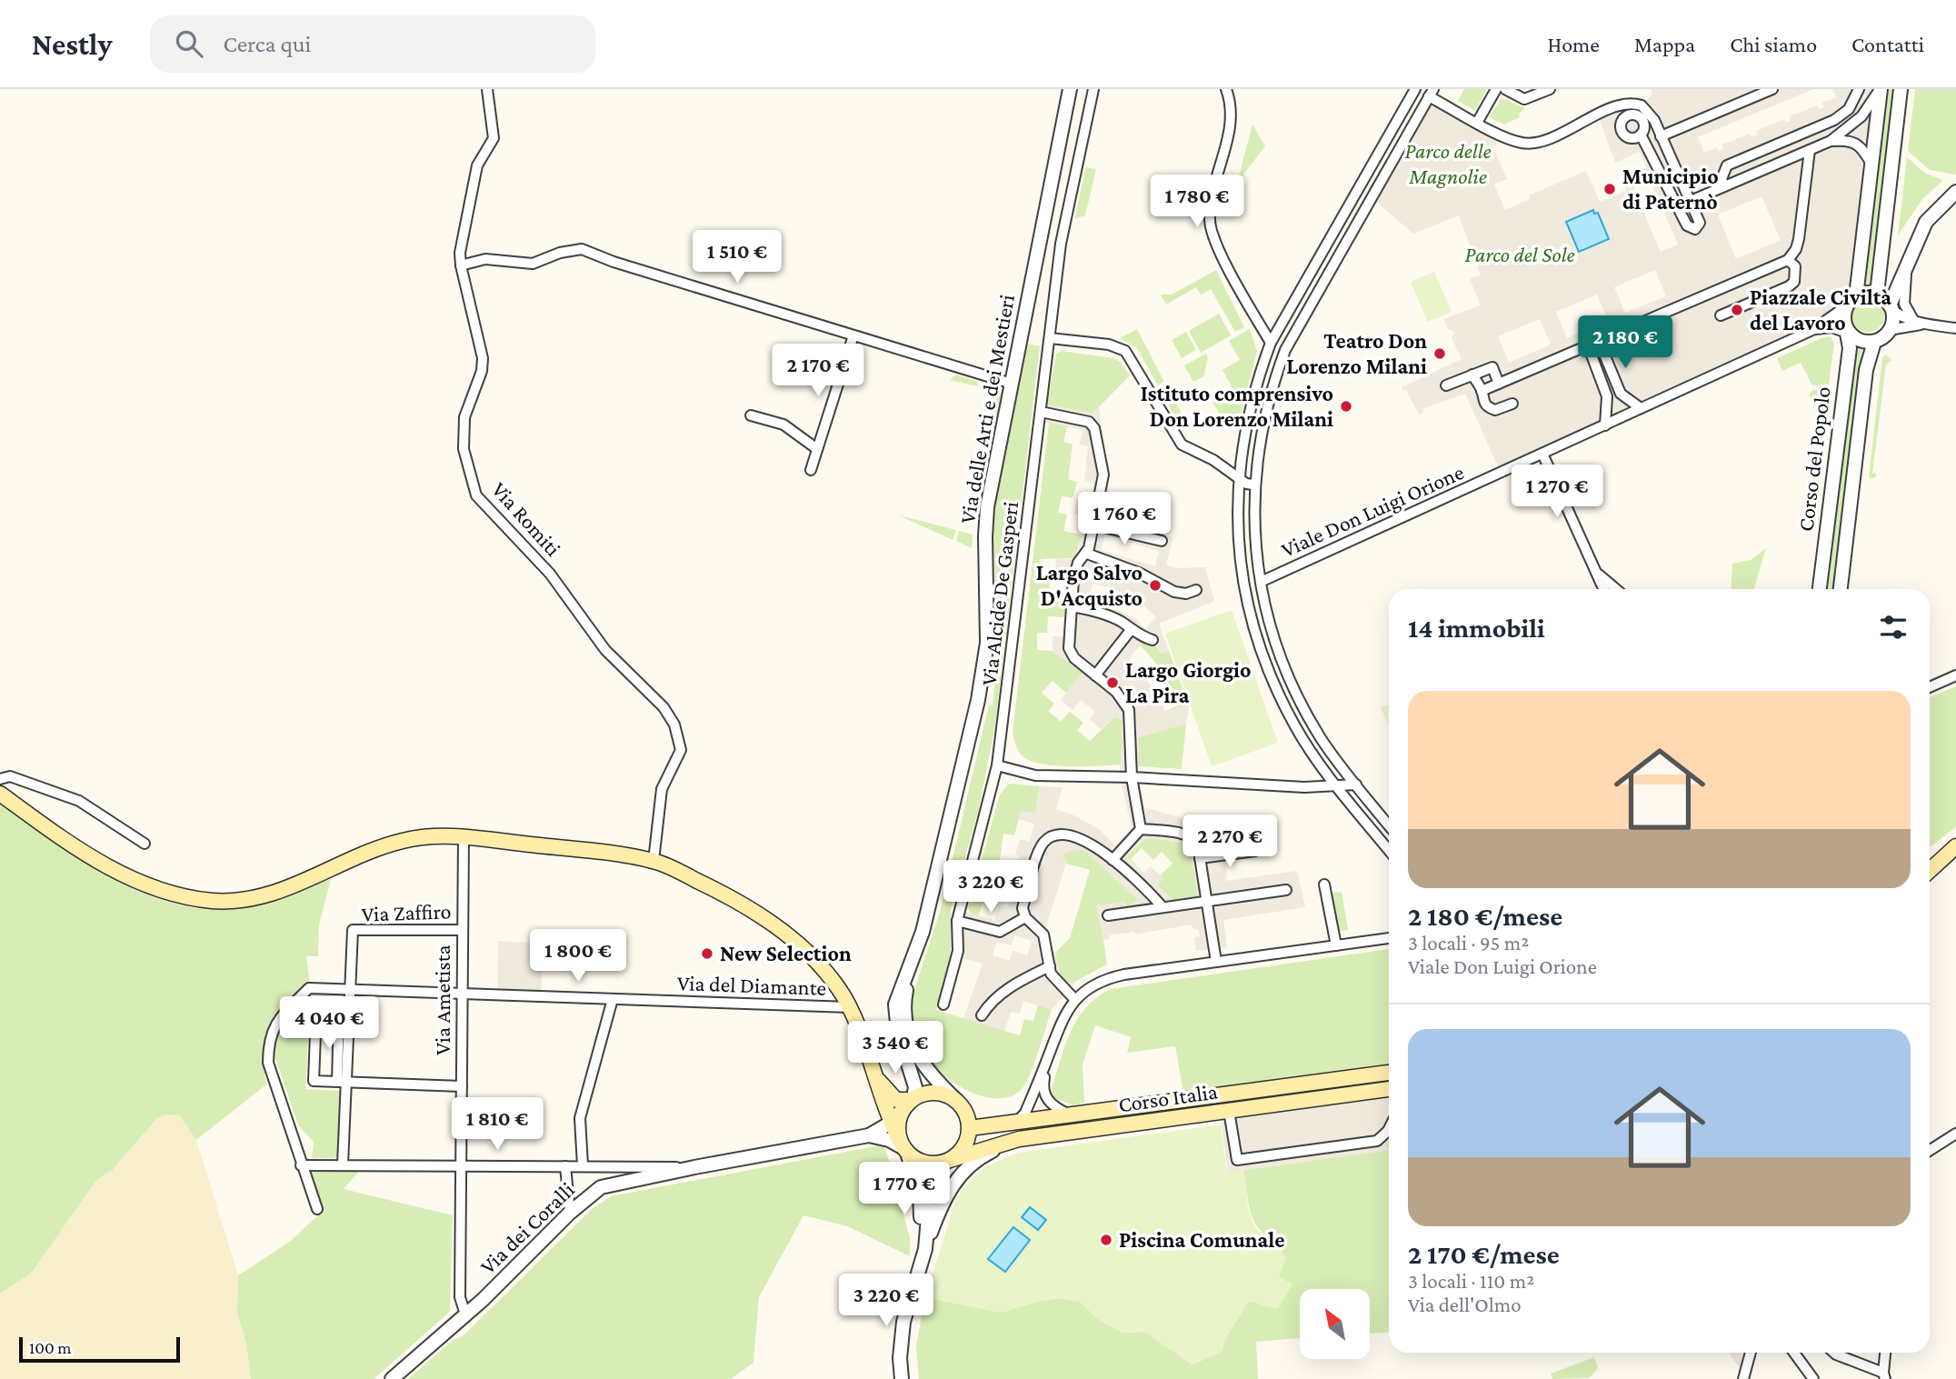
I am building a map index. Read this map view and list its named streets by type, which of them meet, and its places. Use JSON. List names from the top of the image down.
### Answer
{
  "streets": {
    "main road": ["Corso Italia"],
    "street": [
      "Via delle Arti e dei Mestieri",
      "Corso del Popolo",
      "Viale Don Luigi Orione",
      "Via Romiti",
      "Via Alcide De Gasperi",
      "Via Zaffiro",
      "Via del Diamante",
      "Via Ametista",
      "Via dei Coralli"
    ]
  },
  "crossings": [
    ["Corso del Popolo", "Viale Don Luigi Orione"],
    ["Via Zaffiro", "Via del Diamante"],
    ["Via Zaffiro", "Via Ametista"],
    ["Via del Diamante", "Via Ametista"],
    ["Via Ametista", "Via dei Coralli"]
  ],
  "parks": ["Parco delle Magnolie", "Parco del Sole"],
  "places": [
    "Municipio di Paternò",
    "Piazzale Civiltà del Lavoro",
    "Teatro Don Lorenzo Milani",
    "Istituto comprensivo Don Lorenzo Milani",
    "Largo Salvo D'Acquisto",
    "Largo Giorgio La Pira",
    "New Selection",
    "Piscina Comunale"
  ],
  "scale_bar": "100 m",
  "north": "top left",
  "page": {
    "header": "Nestly",
    "search": "Cerca qui",
    "nav": [
      "Home",
      "Mappa",
      "Chi siamo",
      "Contatti"
    ],
    "price": [
      "1 780 €",
      "1 510 €",
      "2 180 €",
      "2 170 €",
      "1 270 €",
      "1 760 €",
      "2 270 €",
      "3 220 €",
      "1 800 €",
      "4 040 €",
      "3 540 €",
      "1 810 €",
      "1 770 €",
      "3 220 €"
    ],
    "heading": "14 immobili",
    "list": [
      {
        "name": "2 180 €/mese",
        "note": "3 locali · 95 m² · Viale Don Luigi Orione"
      },
      {
        "name": "2 170 €/mese",
        "note": "3 locali · 110 m² · Via dell'Olmo"
      }
    ],
    "scale": "100 m"
  }
}
